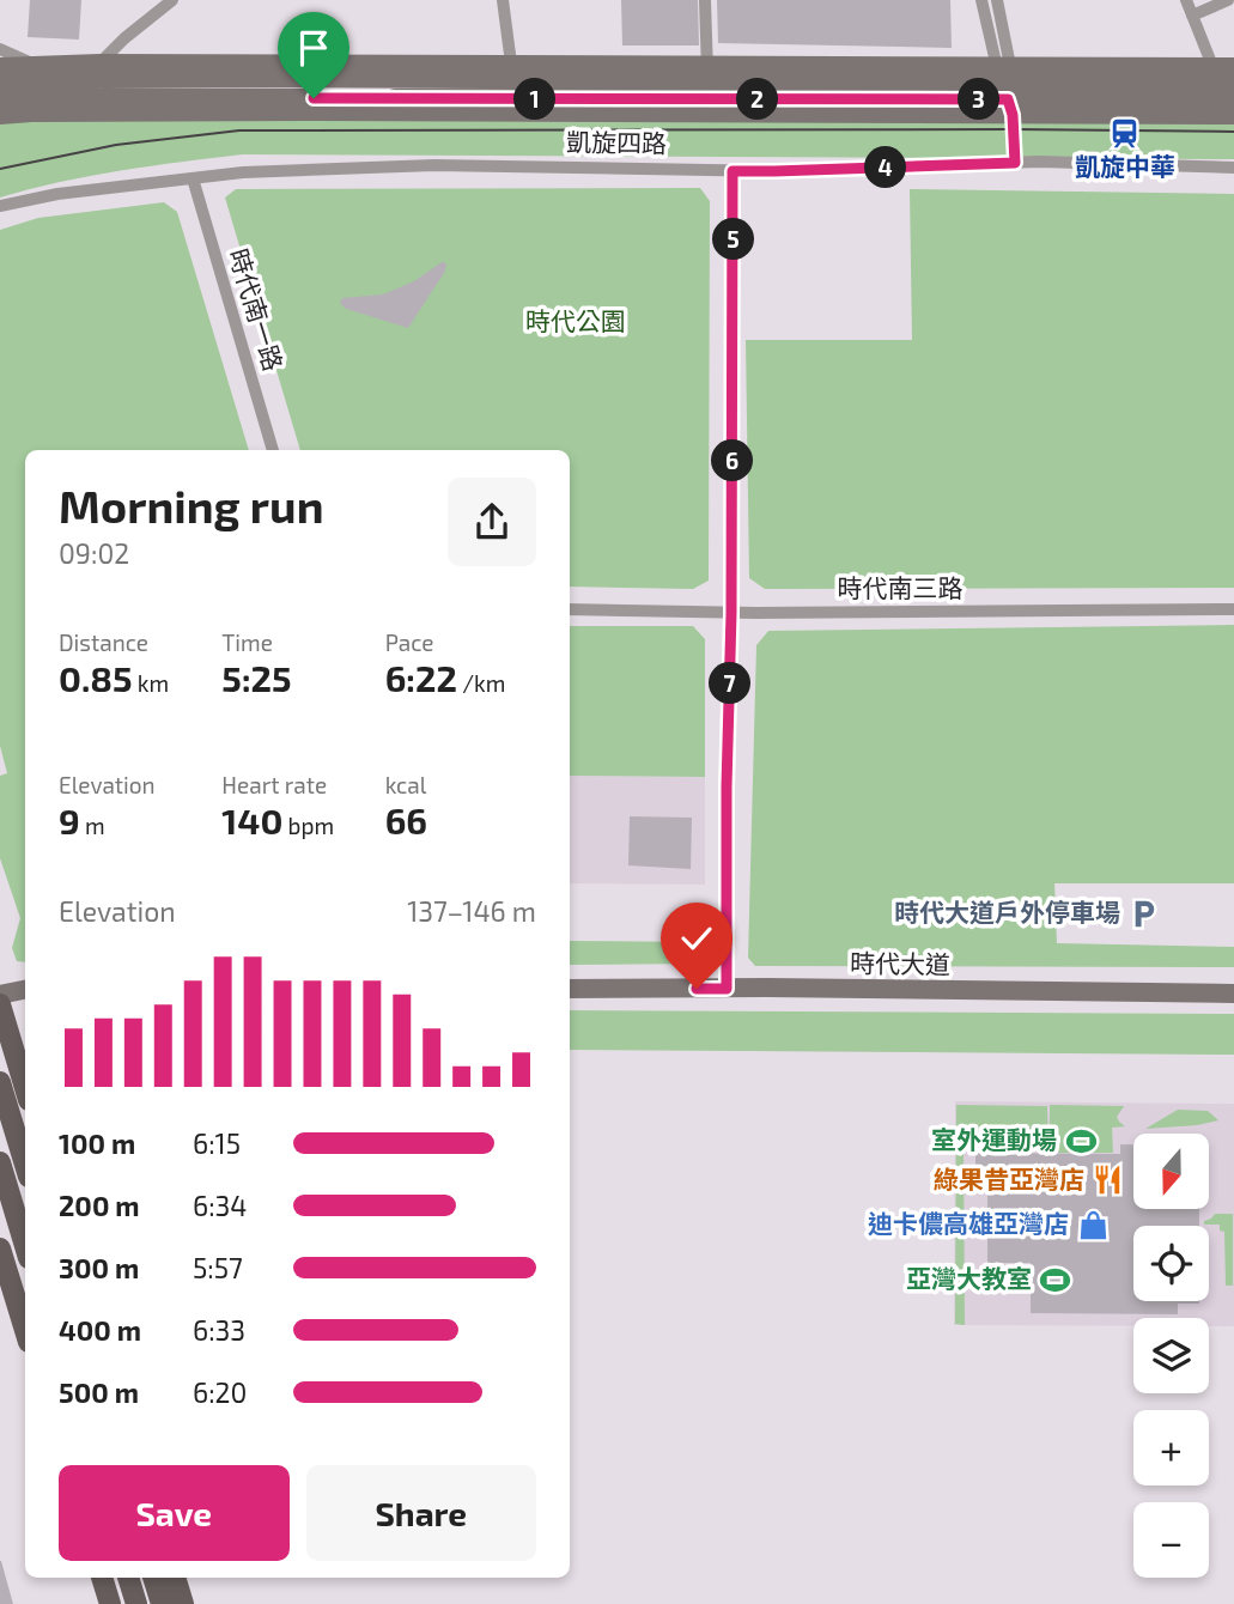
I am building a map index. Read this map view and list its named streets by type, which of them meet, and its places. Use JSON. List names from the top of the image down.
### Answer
{
  "streets": {
    "street": [
      "凱旋四路",
      "時代南一路",
      "時代南三路",
      "時代大道"
    ]
  },
  "crossings": [
    ["凱旋四路", "時代南一路"]
  ],
  "parks": ["時代公園"],
  "places": {
    "station": ["凱旋中華"],
    "parking": ["時代大道戶外停車場"],
    "sports": ["室外運動場", "亞灣大教室"],
    "restaurant": ["綠果昔亞灣店"],
    "shop": ["迪卡儂高雄亞灣店"]
  },
  "north": "bottom",
  "page": {
    "pins": [
      "1",
      "2",
      "3",
      "4",
      "5",
      "6",
      "7"
    ],
    "heading": ["Morning run", "09:02"],
    "stats": [
      ["Distance", "0.85 km"],
      ["Time", "5:25"],
      ["Pace", "6:22 /km"],
      ["Elevation", "9 m"],
      ["Heart rate", "140 bpm"],
      ["kcal", "66"]
    ],
    "chart": ["Elevation", "137–146 m"],
    "list": [
      {
        "name": "100 m",
        "note": "6:15"
      },
      {
        "name": "200 m",
        "note": "6:34"
      },
      {
        "name": "300 m",
        "note": "5:57"
      },
      {
        "name": "400 m",
        "note": "6:33"
      },
      {
        "name": "500 m",
        "note": "6:20"
      }
    ],
    "map_buttons": ["+", "−"],
    "buttons": ["Save", "Share"]
  }
}
